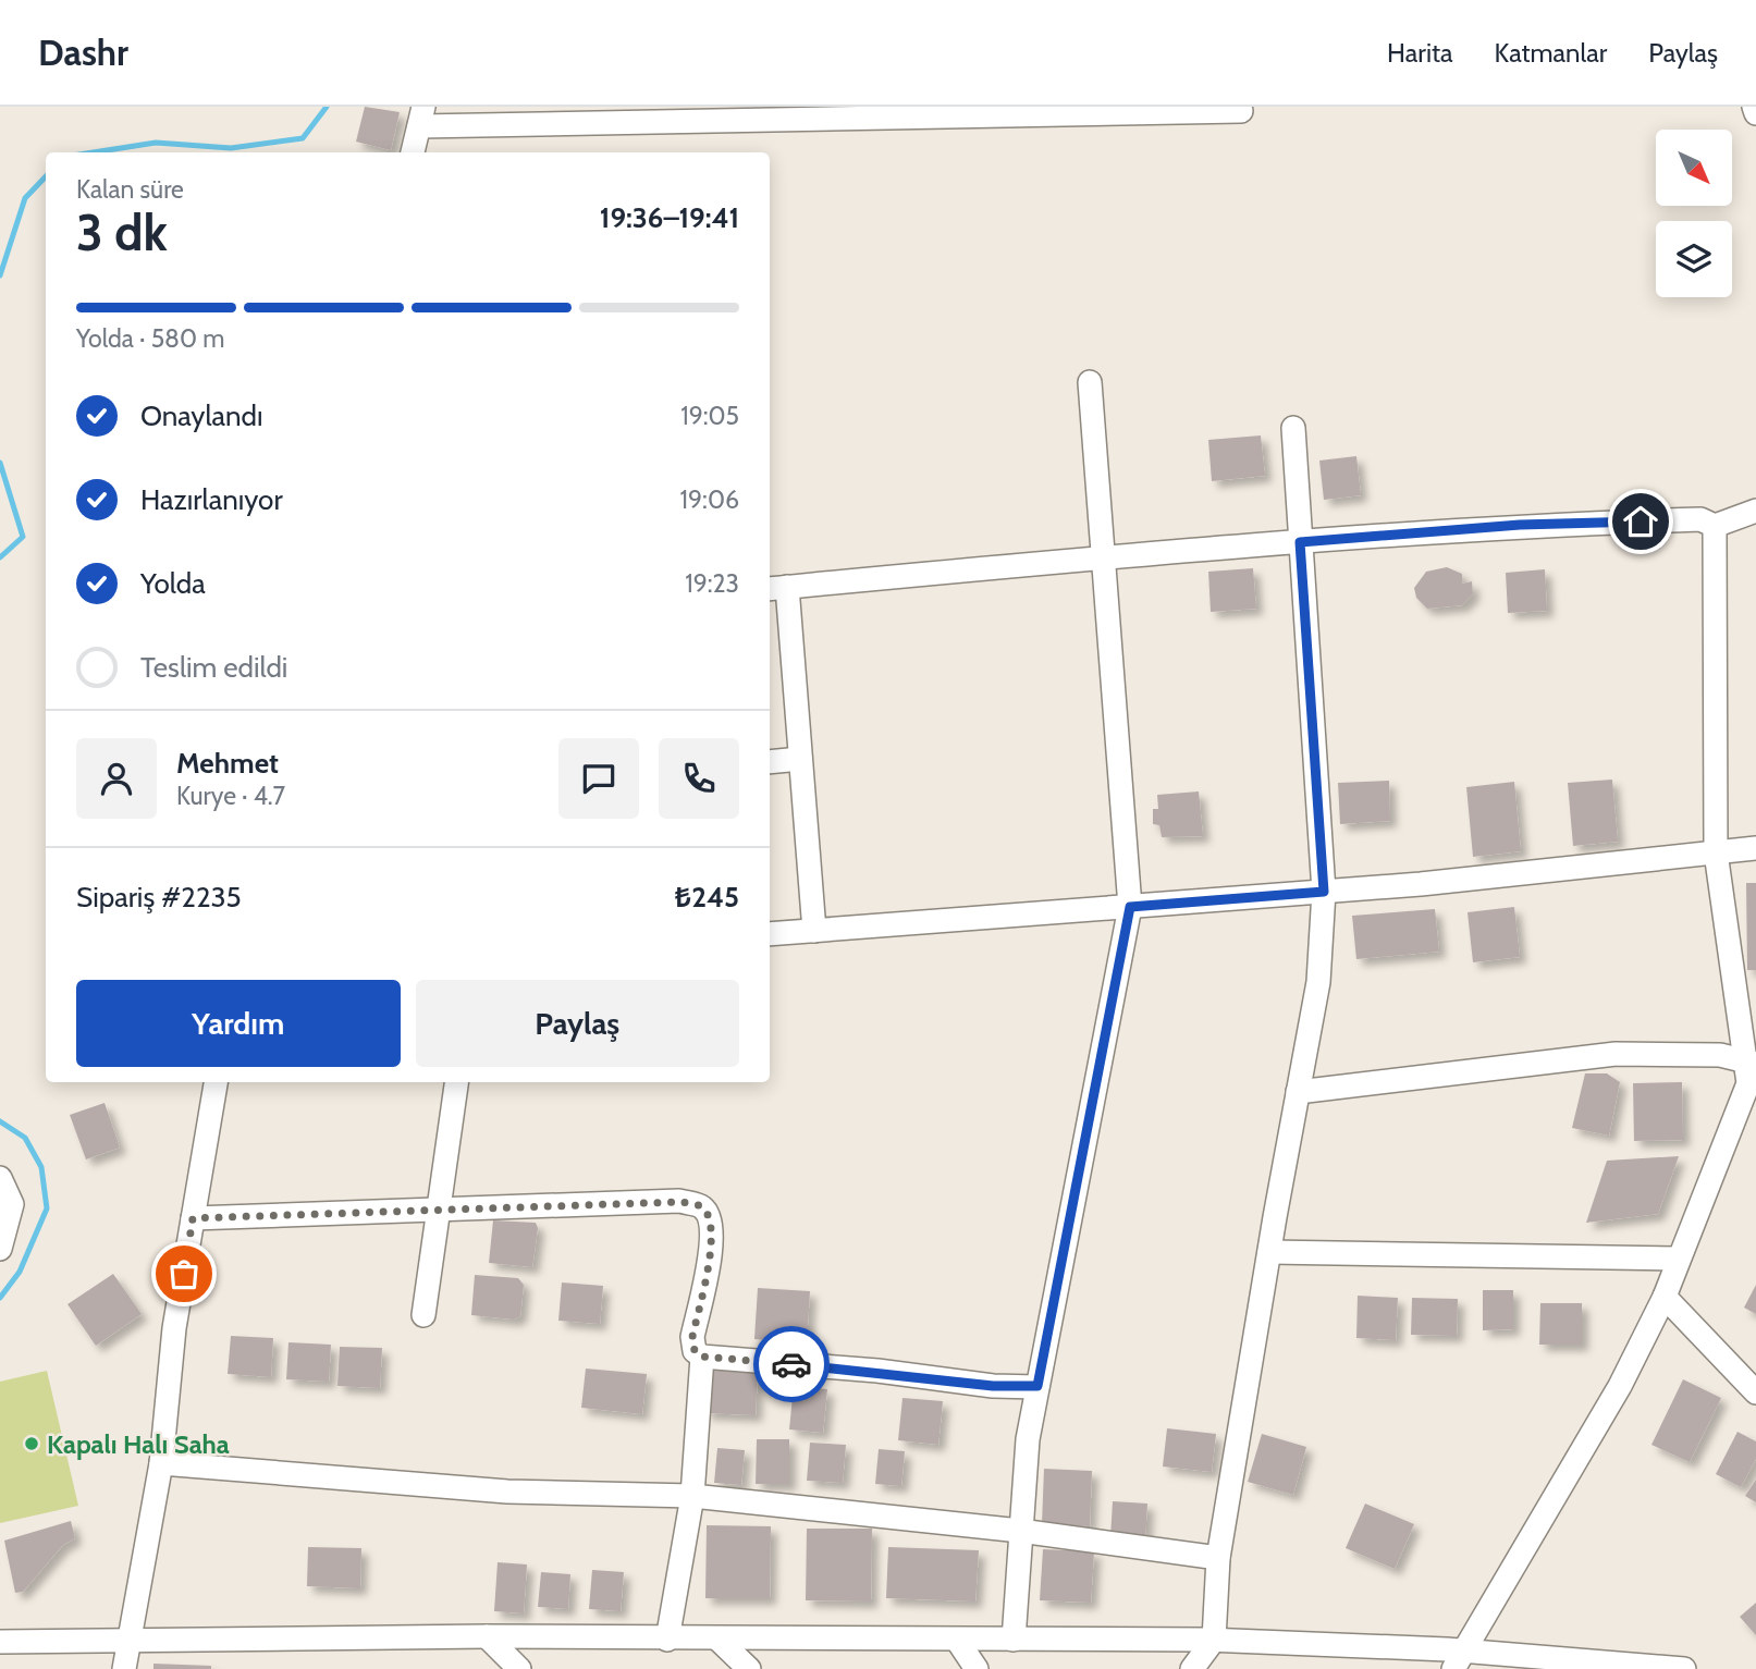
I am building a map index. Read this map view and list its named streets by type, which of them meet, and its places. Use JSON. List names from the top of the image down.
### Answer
{
  "places": ["Kapalı Halı Saha"],
  "north": "bottom right",
  "page": {
    "header": "Dashr",
    "nav": ["Harita", "Katmanlar", "Paylaş"],
    "heading": ["3 dk", "Kalan süre", "19:36–19:41"],
    "panel": [
      "Mehmet",
      "Kurye · 4.7",
      "Sipariş #2235",
      "₺245"
    ],
    "bar": "Yolda · 580 m",
    "list": [
      ["Onaylandı", "19:05"],
      ["Hazırlanıyor", "19:06"],
      ["Yolda", "19:23"],
      "Teslim edildi"
    ],
    "buttons": ["Yardım", "Paylaş"]
  }
}
